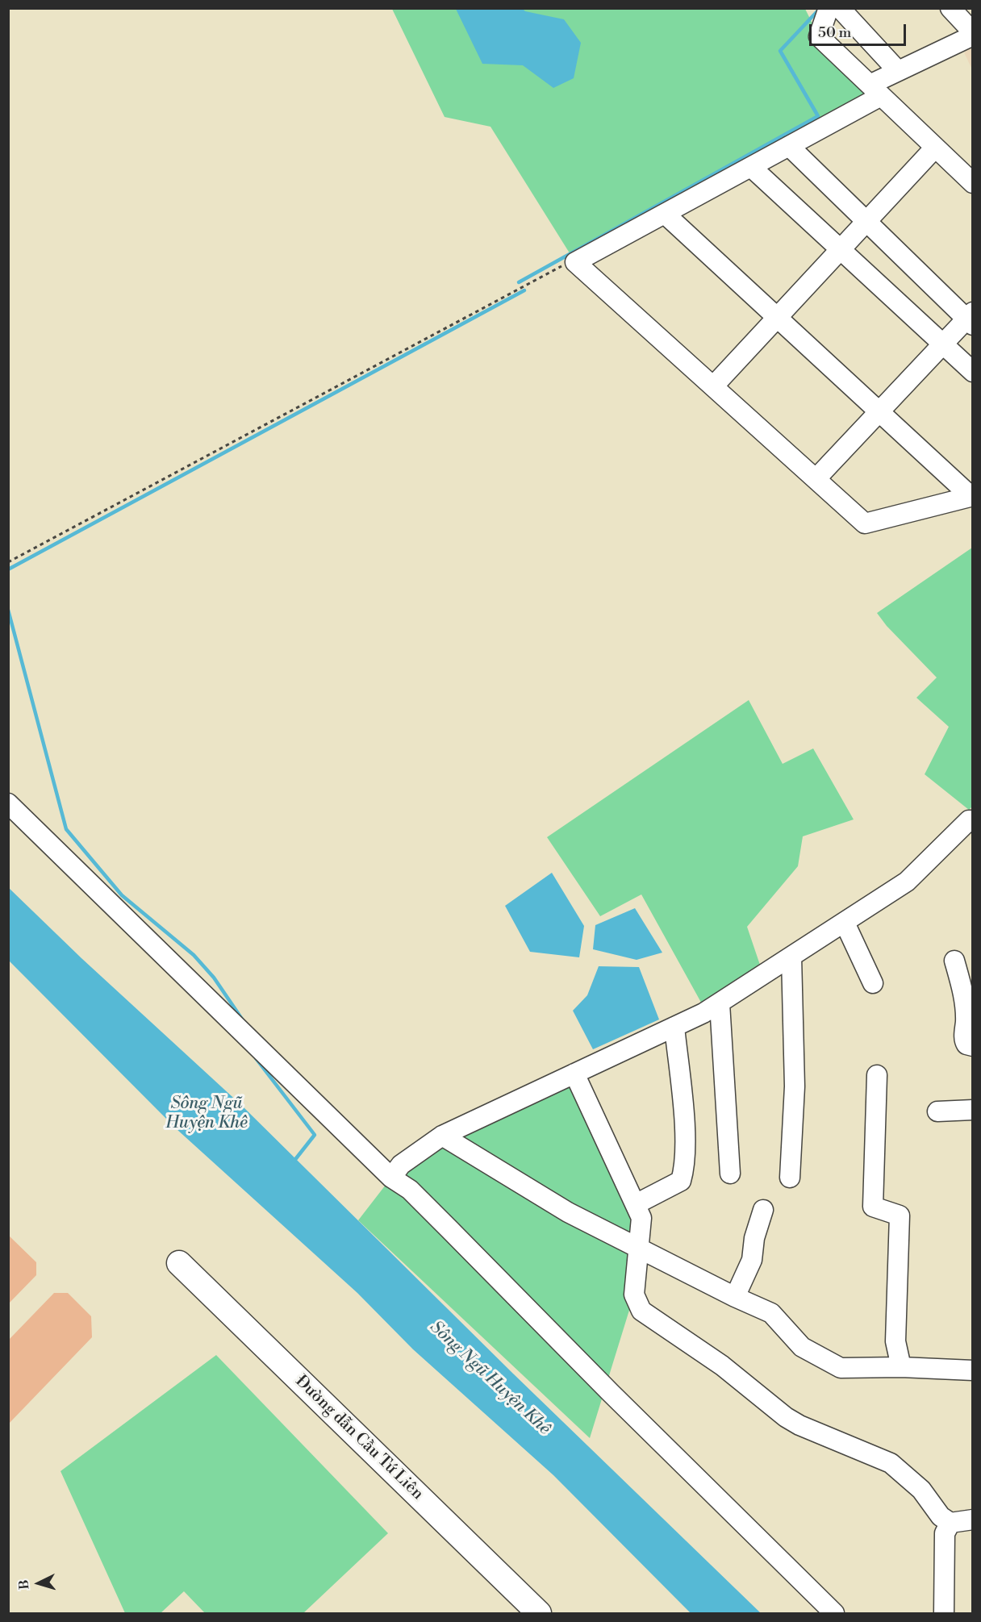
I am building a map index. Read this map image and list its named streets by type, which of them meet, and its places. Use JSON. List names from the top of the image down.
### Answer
{
  "streets": {
    "main road": ["Đường dẫn Cầu Tứ Liên"]
  },
  "water": ["Sông Ngũ Huyện Khê"],
  "scale_bar": "50 m",
  "north": "left"
}
